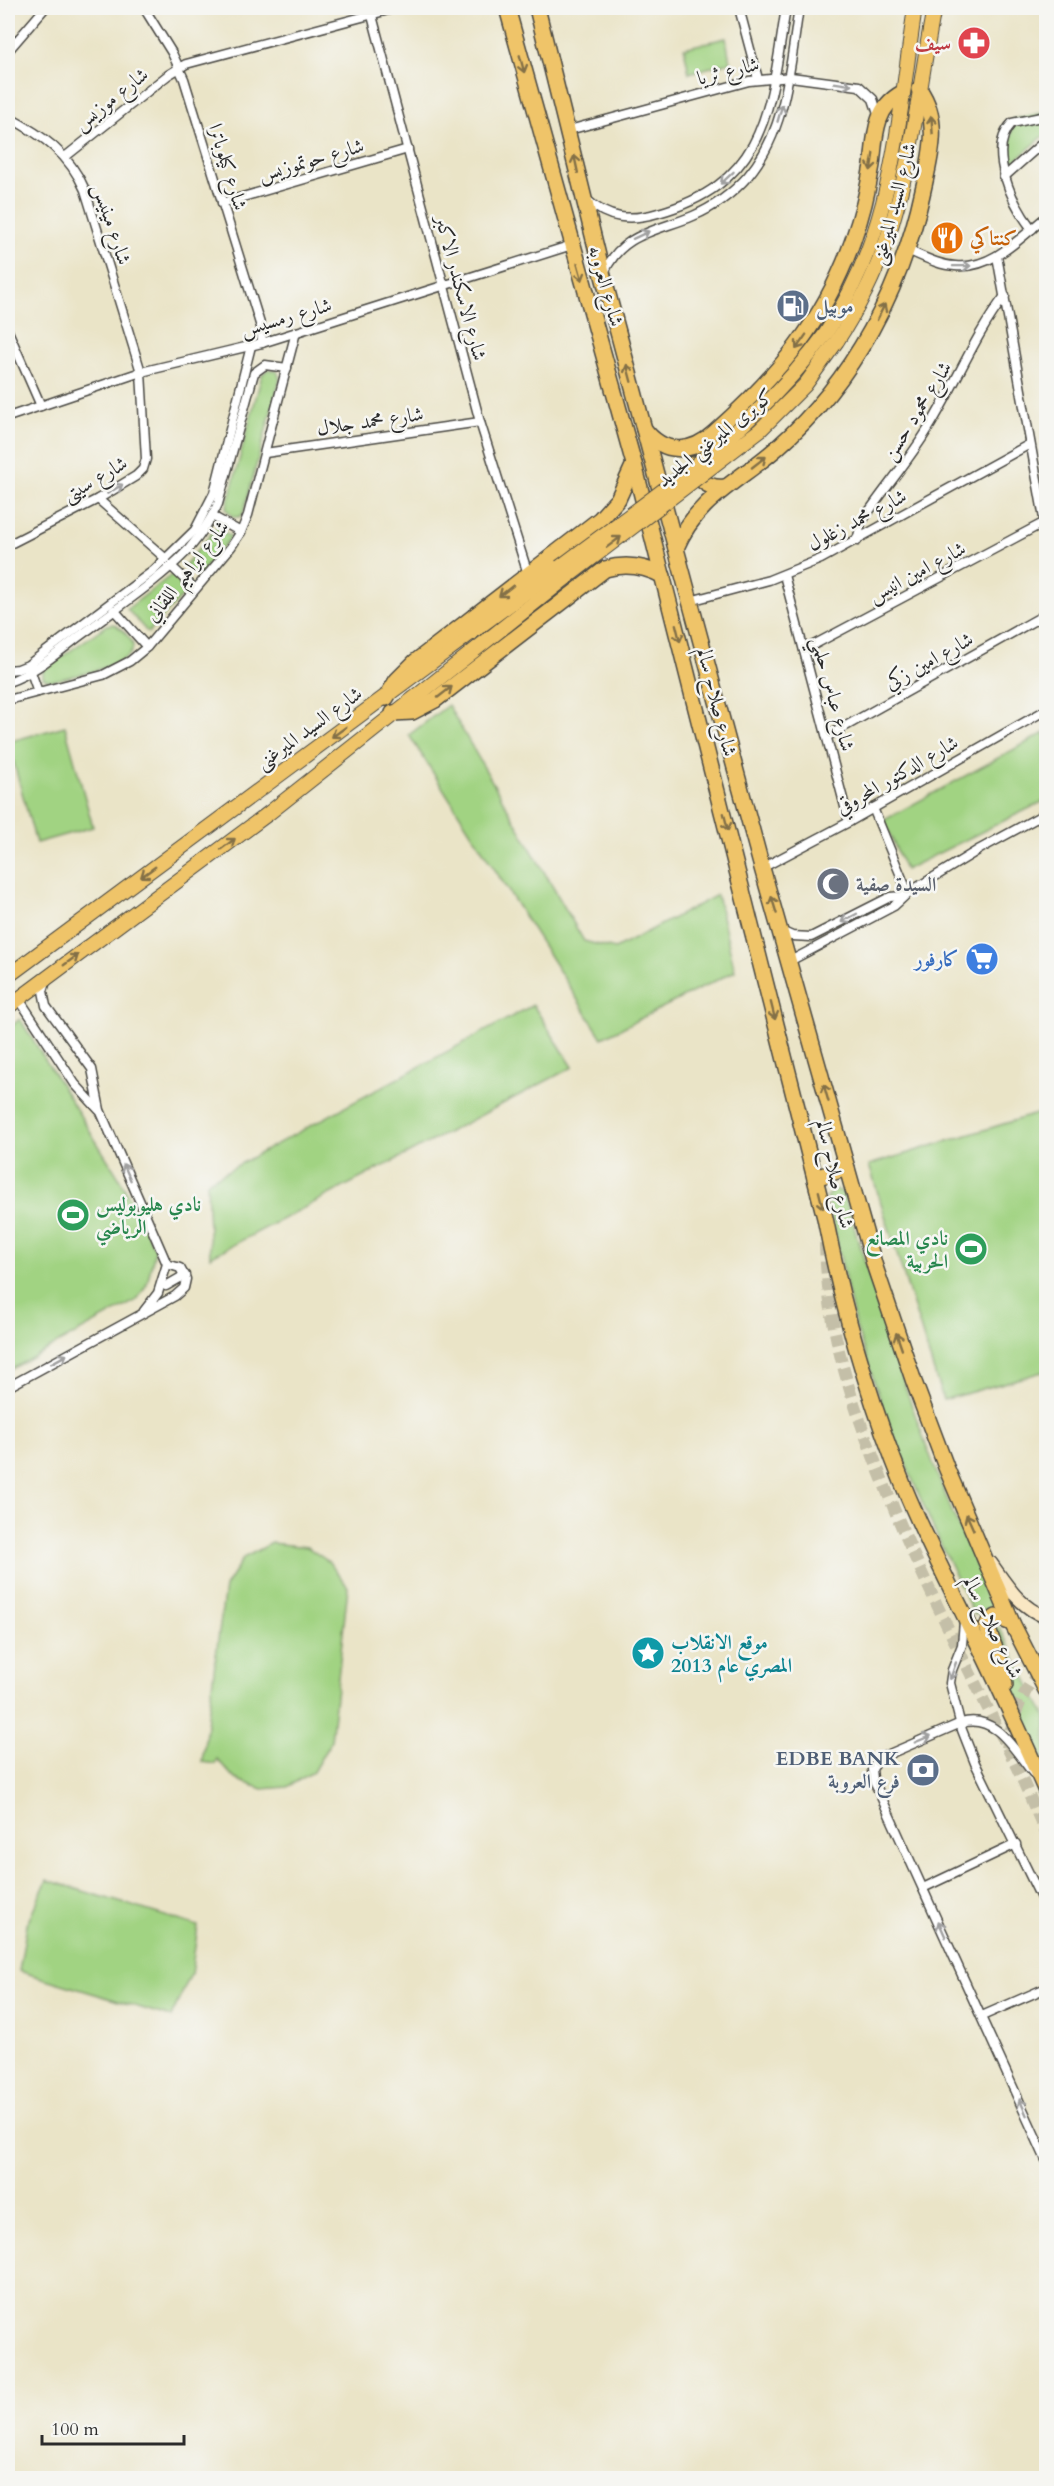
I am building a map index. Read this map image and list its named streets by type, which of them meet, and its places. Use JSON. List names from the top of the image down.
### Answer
{
  "streets": {
    "highway": ["شارع السيد الميرغنى", "شارع العروبه", "شارع صلاح سالم"],
    "main road": ["كوبرى الميرغني الجديد"],
    "street": [
      "شارع ثريا",
      "شارع موزيس",
      "شارع حوتموزيس",
      "شارع كيلوباترا",
      "شارع مينيس",
      "شارع الاسكندر الاكبر",
      "شارع رمسيس",
      "شارع محمود حسن",
      "شارع محمد جلال",
      "شارع سيتى",
      "شارع محمد زغلول",
      "شارع ابراهيم اللقاني",
      "شارع امين انيس",
      "شارع امين زكي",
      "شارع عباس حلمي",
      "شارع الدكتور المحروقي"
    ]
  },
  "crossings": [
    ["شارع ثريا", "شارع السيد الميرغنى"],
    ["شارع ثريا", "شارع العروبه"],
    ["شارع موزيس", "شارع كيلوباترا"],
    ["شارع موزيس", "شارع مينيس"],
    ["شارع موزيس", "شارع الاسكندر الاكبر"],
    ["شارع حوتموزيس", "شارع كيلوباترا"],
    ["شارع حوتموزيس", "شارع الاسكندر الاكبر"],
    ["شارع كيلوباترا", "شارع رمسيس"],
    ["شارع السيد الميرغنى", "شارع العروبه"],
    ["شارع السيد الميرغنى", "شارع الاسكندر الاكبر"],
    ["شارع السيد الميرغنى", "كوبرى الميرغني الجديد"],
    ["شارع السيد الميرغنى", "شارع صلاح سالم"],
    ["شارع مينيس", "شارع رمسيس"],
    ["شارع مينيس", "شارع سيتى"],
    ["شارع العروبه", "شارع رمسيس"],
    ["شارع العروبه", "شارع صلاح سالم"],
    ["شارع الاسكندر الاكبر", "شارع رمسيس"],
    ["شارع الاسكندر الاكبر", "شارع محمد جلال"],
    ["شارع رمسيس", "شارع سيتى"],
    ["شارع رمسيس", "شارع ابراهيم اللقاني"],
    ["شارع محمود حسن", "شارع محمد زغلول"],
    ["شارع محمد جلال", "شارع ابراهيم اللقاني"],
    ["شارع محمد زغلول", "شارع عباس حلمي"],
    ["شارع محمد زغلول", "شارع صلاح سالم"],
    ["شارع امين انيس", "شارع عباس حلمي"],
    ["شارع امين زكي", "شارع عباس حلمي"],
    ["شارع عباس حلمي", "شارع الدكتور المحروقي"],
    ["شارع صلاح سالم", "شارع الدكتور المحروقي"]
  ],
  "one_way": ["شارع سيتى"],
  "places": {
    "pharmacy": ["سيف"],
    "restaurant": ["كنتاكي"],
    "fuel station": ["موبيل"],
    "mosque": ["السيدة صفية"],
    "supermarket": ["كارفور"],
    "sports": ["نادي هليوبوليس الرياضي", "نادي المصانع الحربية"],
    "place": ["موقع الانقلاب المصري عام 2013"],
    "bank": ["EDBE BANK فرع العروبة"]
  },
  "scale_bar": "100 m"
}
